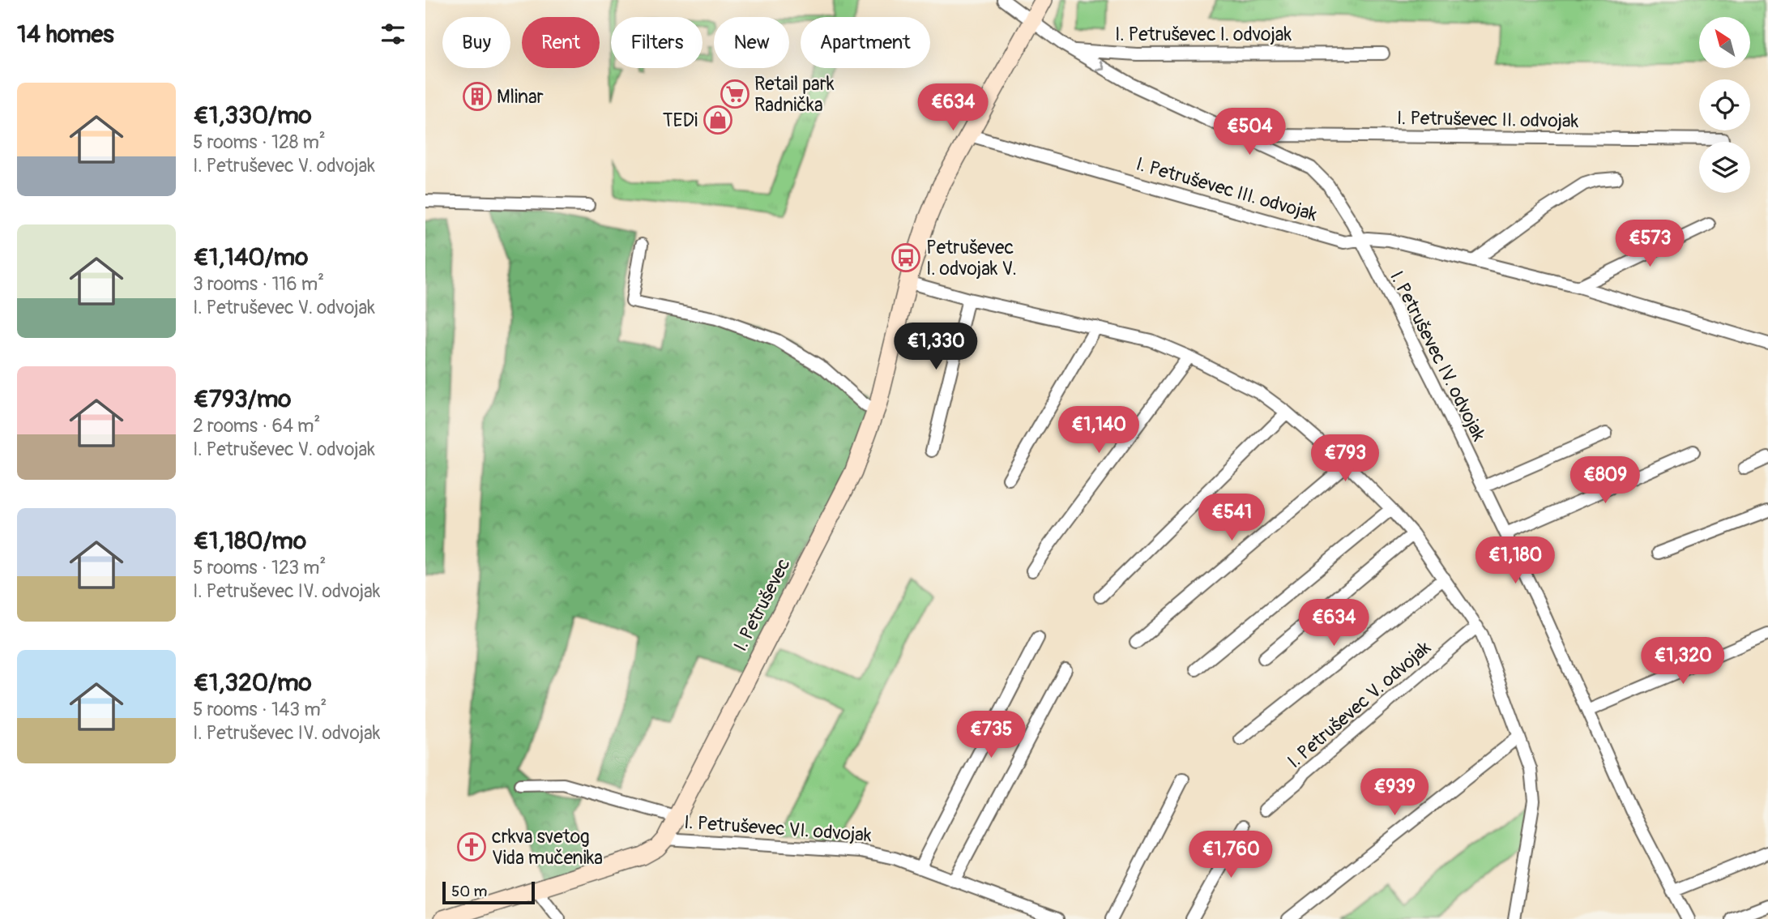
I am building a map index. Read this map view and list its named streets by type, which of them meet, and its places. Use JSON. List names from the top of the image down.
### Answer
{
  "streets": {
    "street": [
      "I. Petruševec I. odvojak",
      "I. Petruševec II. odvojak",
      "I. Petruševec III. odvojak",
      "I. Petruševec IV. odvojak",
      "I. Petruševec",
      "I. Petruševec V. odvojak",
      "I. Petruševec VI. odvojak"
    ]
  },
  "crossings": [
    ["I. Petruševec III. odvojak", "I. Petruševec IV. odvojak"],
    ["I. Petruševec III. odvojak", "I. Petruševec"],
    ["I. Petruševec", "I. Petruševec VI. odvojak"]
  ],
  "places": {
    "supermarket": ["Retail park Radnička"],
    "building": ["Mlinar"],
    "shop": ["TEDi"],
    "bus stop": ["Petruševec I. odvojak V."],
    "church": ["crkva svetog Vida mučenika"]
  },
  "scale_bar": "50 m",
  "north": "top left",
  "page": {
    "heading": "14 homes",
    "chip": [
      "Buy",
      "Rent",
      "Filters",
      "New",
      "Apartment"
    ],
    "list": [
      {
        "name": "€1,330/mo",
        "note": "5 rooms · 128 m² · I. Petruševec V. odvojak"
      },
      {
        "name": "€1,140/mo",
        "note": "3 rooms · 116 m² · I. Petruševec V. odvojak"
      },
      {
        "name": "€793/mo",
        "note": "2 rooms · 64 m² · I. Petruševec V. odvojak"
      },
      {
        "name": "€1,180/mo",
        "note": "5 rooms · 123 m² · I. Petruševec IV. odvojak"
      },
      {
        "name": "€1,320/mo",
        "note": "5 rooms · 143 m² · I. Petruševec IV. odvojak"
      }
    ],
    "price": [
      "€634",
      "€504",
      "€573",
      "€1,330",
      "€1,140",
      "€793",
      "€809",
      "€541",
      "€1,180",
      "€634",
      "€1,320",
      "€735",
      "€939",
      "€1,760"
    ],
    "scale": "50 m"
  }
}
